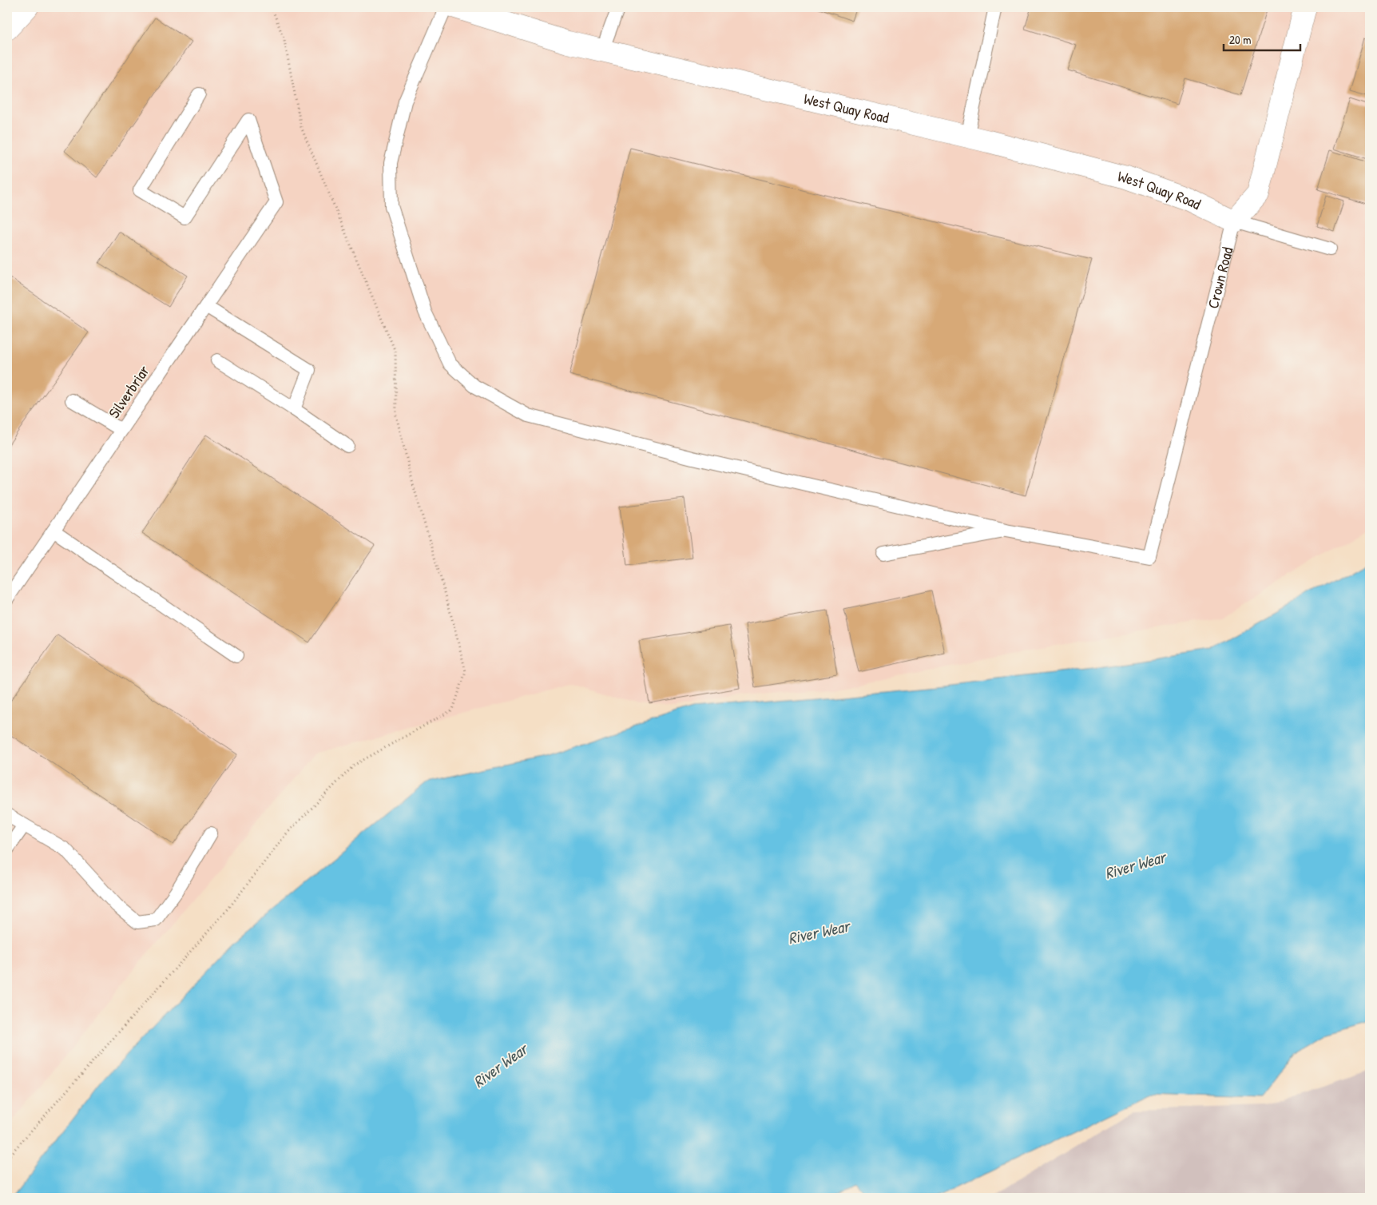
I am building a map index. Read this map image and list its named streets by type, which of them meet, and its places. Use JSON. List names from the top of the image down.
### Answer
{
  "streets": {
    "street": ["West Quay Road", "Crown Road"],
    "lane": ["Silverbriar"]
  },
  "crossings": [
    ["West Quay Road", "Crown Road"]
  ],
  "water": ["River Wear"],
  "scale_bar": "20 m"
}
